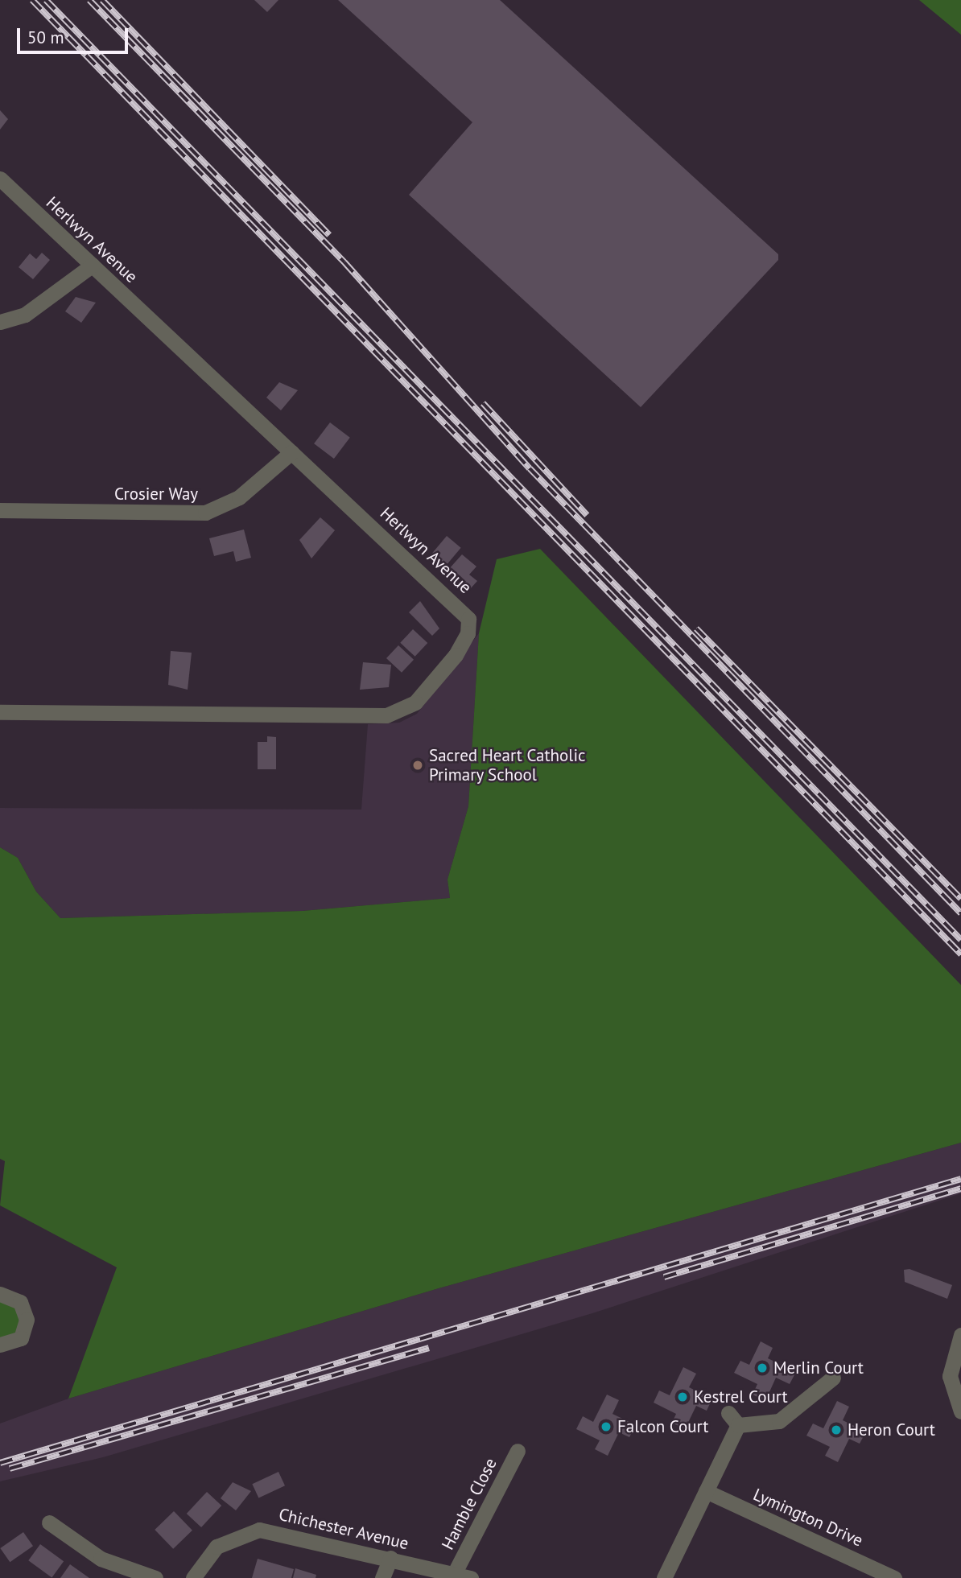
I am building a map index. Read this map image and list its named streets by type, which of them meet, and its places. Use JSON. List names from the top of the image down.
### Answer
{
  "streets": {
    "street": [
      "Herlwyn Avenue",
      "Crosier Way",
      "Hamble Close",
      "Lymington Drive",
      "Chichester Avenue"
    ]
  },
  "crossings": [
    ["Herlwyn Avenue", "Crosier Way"],
    ["Hamble Close", "Chichester Avenue"]
  ],
  "places": [
    "Sacred Heart Catholic Primary School",
    "Merlin Court",
    "Kestrel Court",
    "Falcon Court",
    "Heron Court"
  ],
  "scale_bar": "50 m"
}
